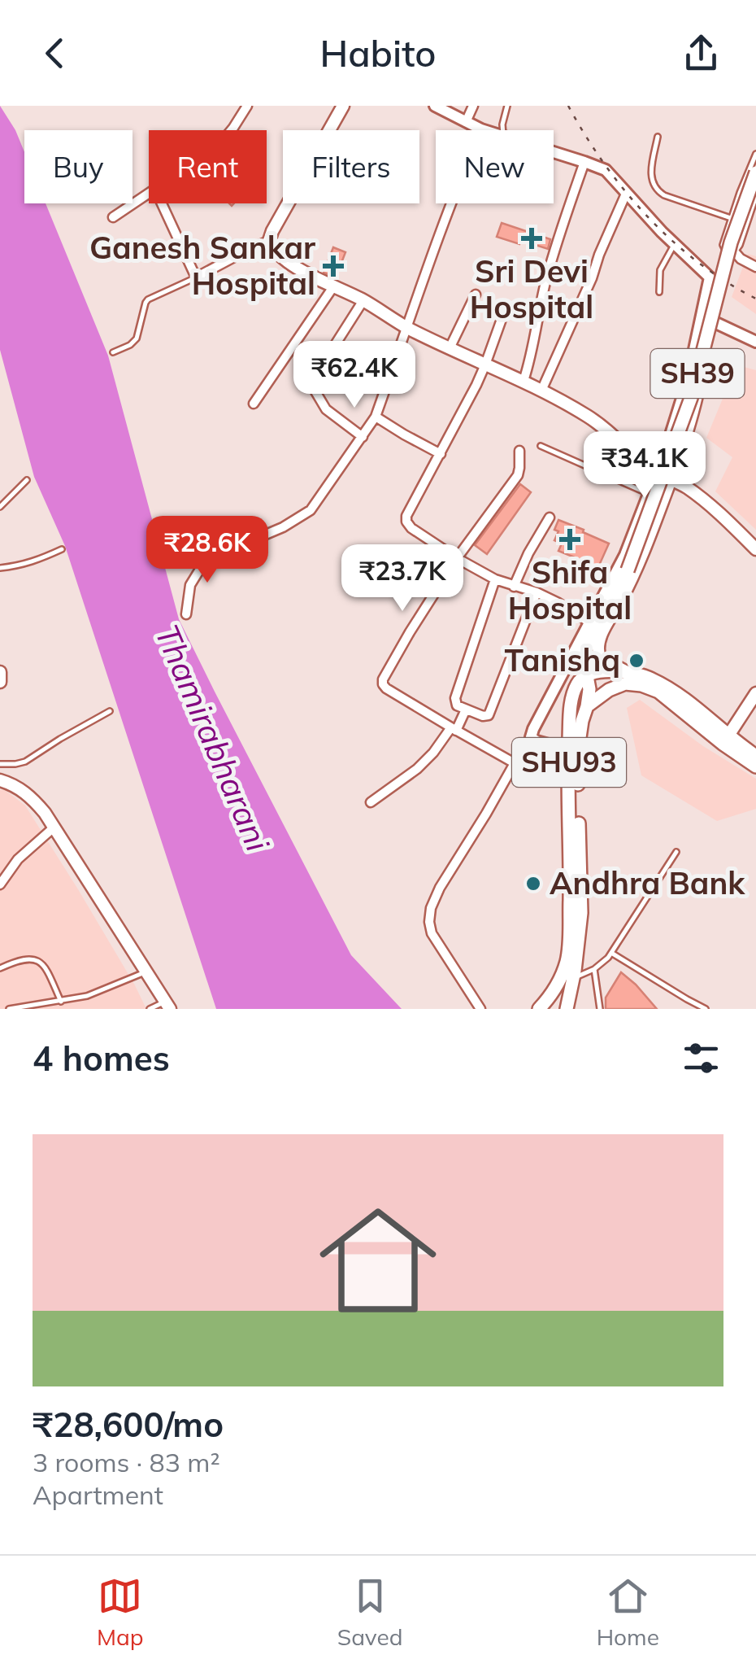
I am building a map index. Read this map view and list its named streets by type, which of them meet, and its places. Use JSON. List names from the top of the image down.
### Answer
{
  "streets": {
    "main road": ["SH39", "SHU93"]
  },
  "crossings": [
    ["SH39", "SHU93"]
  ],
  "water": ["Thamirabharani"],
  "places": {
    "health": ["Sri Devi Hospital", "Ganesh Sankar Hospital", "Shifa Hospital"],
    "other": ["Tanishq", "Andhra Bank"]
  },
  "page": {
    "header": "Habito",
    "chip": [
      "Buy",
      "Rent",
      "Filters",
      "New"
    ],
    "price": [
      "₹62.4K",
      "₹34.1K",
      "₹28.6K",
      "₹23.7K"
    ],
    "heading": "4 homes",
    "list": [
      {
        "name": "₹28,600/mo",
        "note": "3 rooms · 83 m² · Apartment"
      }
    ],
    "tabs": ["Map", "Saved", "Home"]
  }
}
